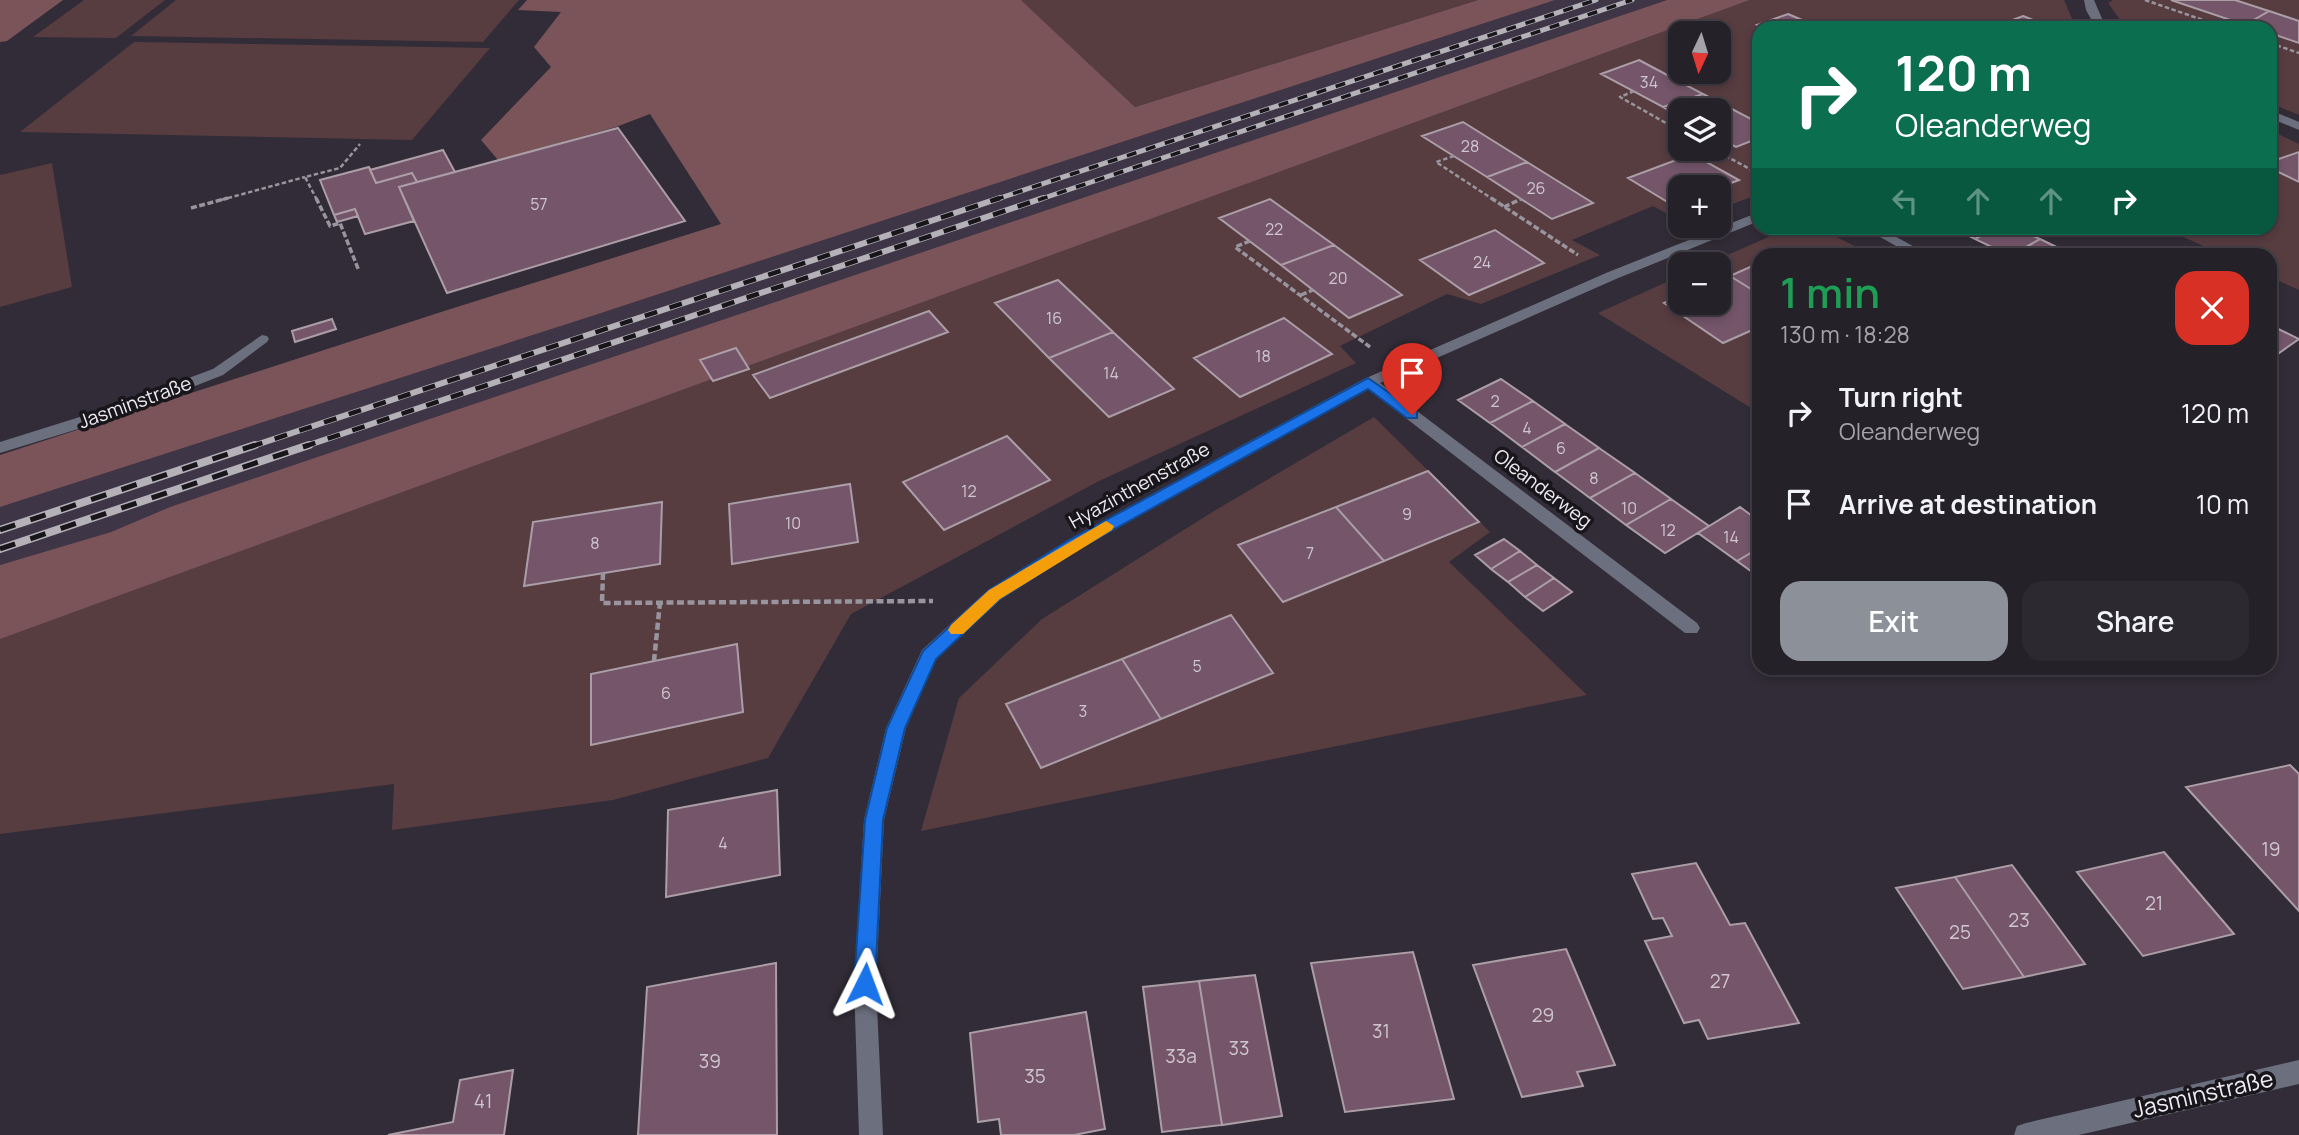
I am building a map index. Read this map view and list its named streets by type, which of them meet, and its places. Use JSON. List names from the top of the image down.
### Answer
{
  "streets": {
    "street": ["Jasminstraße", "Hyazinthenstraße", "Oleanderweg"]
  },
  "crossings": [
    ["Hyazinthenstraße", "Oleanderweg"]
  ],
  "house_numbers": [
    "34",
    "28",
    "26",
    "57",
    "22",
    "24",
    "20",
    "16",
    "18",
    "14",
    "2",
    "4",
    "6",
    "8",
    "12",
    "10",
    "9",
    "10",
    "12",
    "14",
    "8",
    "7",
    "5",
    "6",
    "3",
    "4",
    "19",
    "21",
    "23",
    "25",
    "27",
    "29",
    "31",
    "33",
    "33a",
    "39",
    "35",
    "41"
  ],
  "north": "bottom",
  "page": {
    "map_buttons": ["+", "−"],
    "turn": ["120 m", "Oleanderweg"],
    "heading": ["1 min", "130 m · 18:28"],
    "list": [
      {
        "name": "Turn right",
        "note": "Oleanderweg",
        "value": "120 m"
      },
      {
        "name": "Arrive at destination",
        "value": "10 m"
      }
    ],
    "buttons": ["Exit", "Share"]
  }
}
